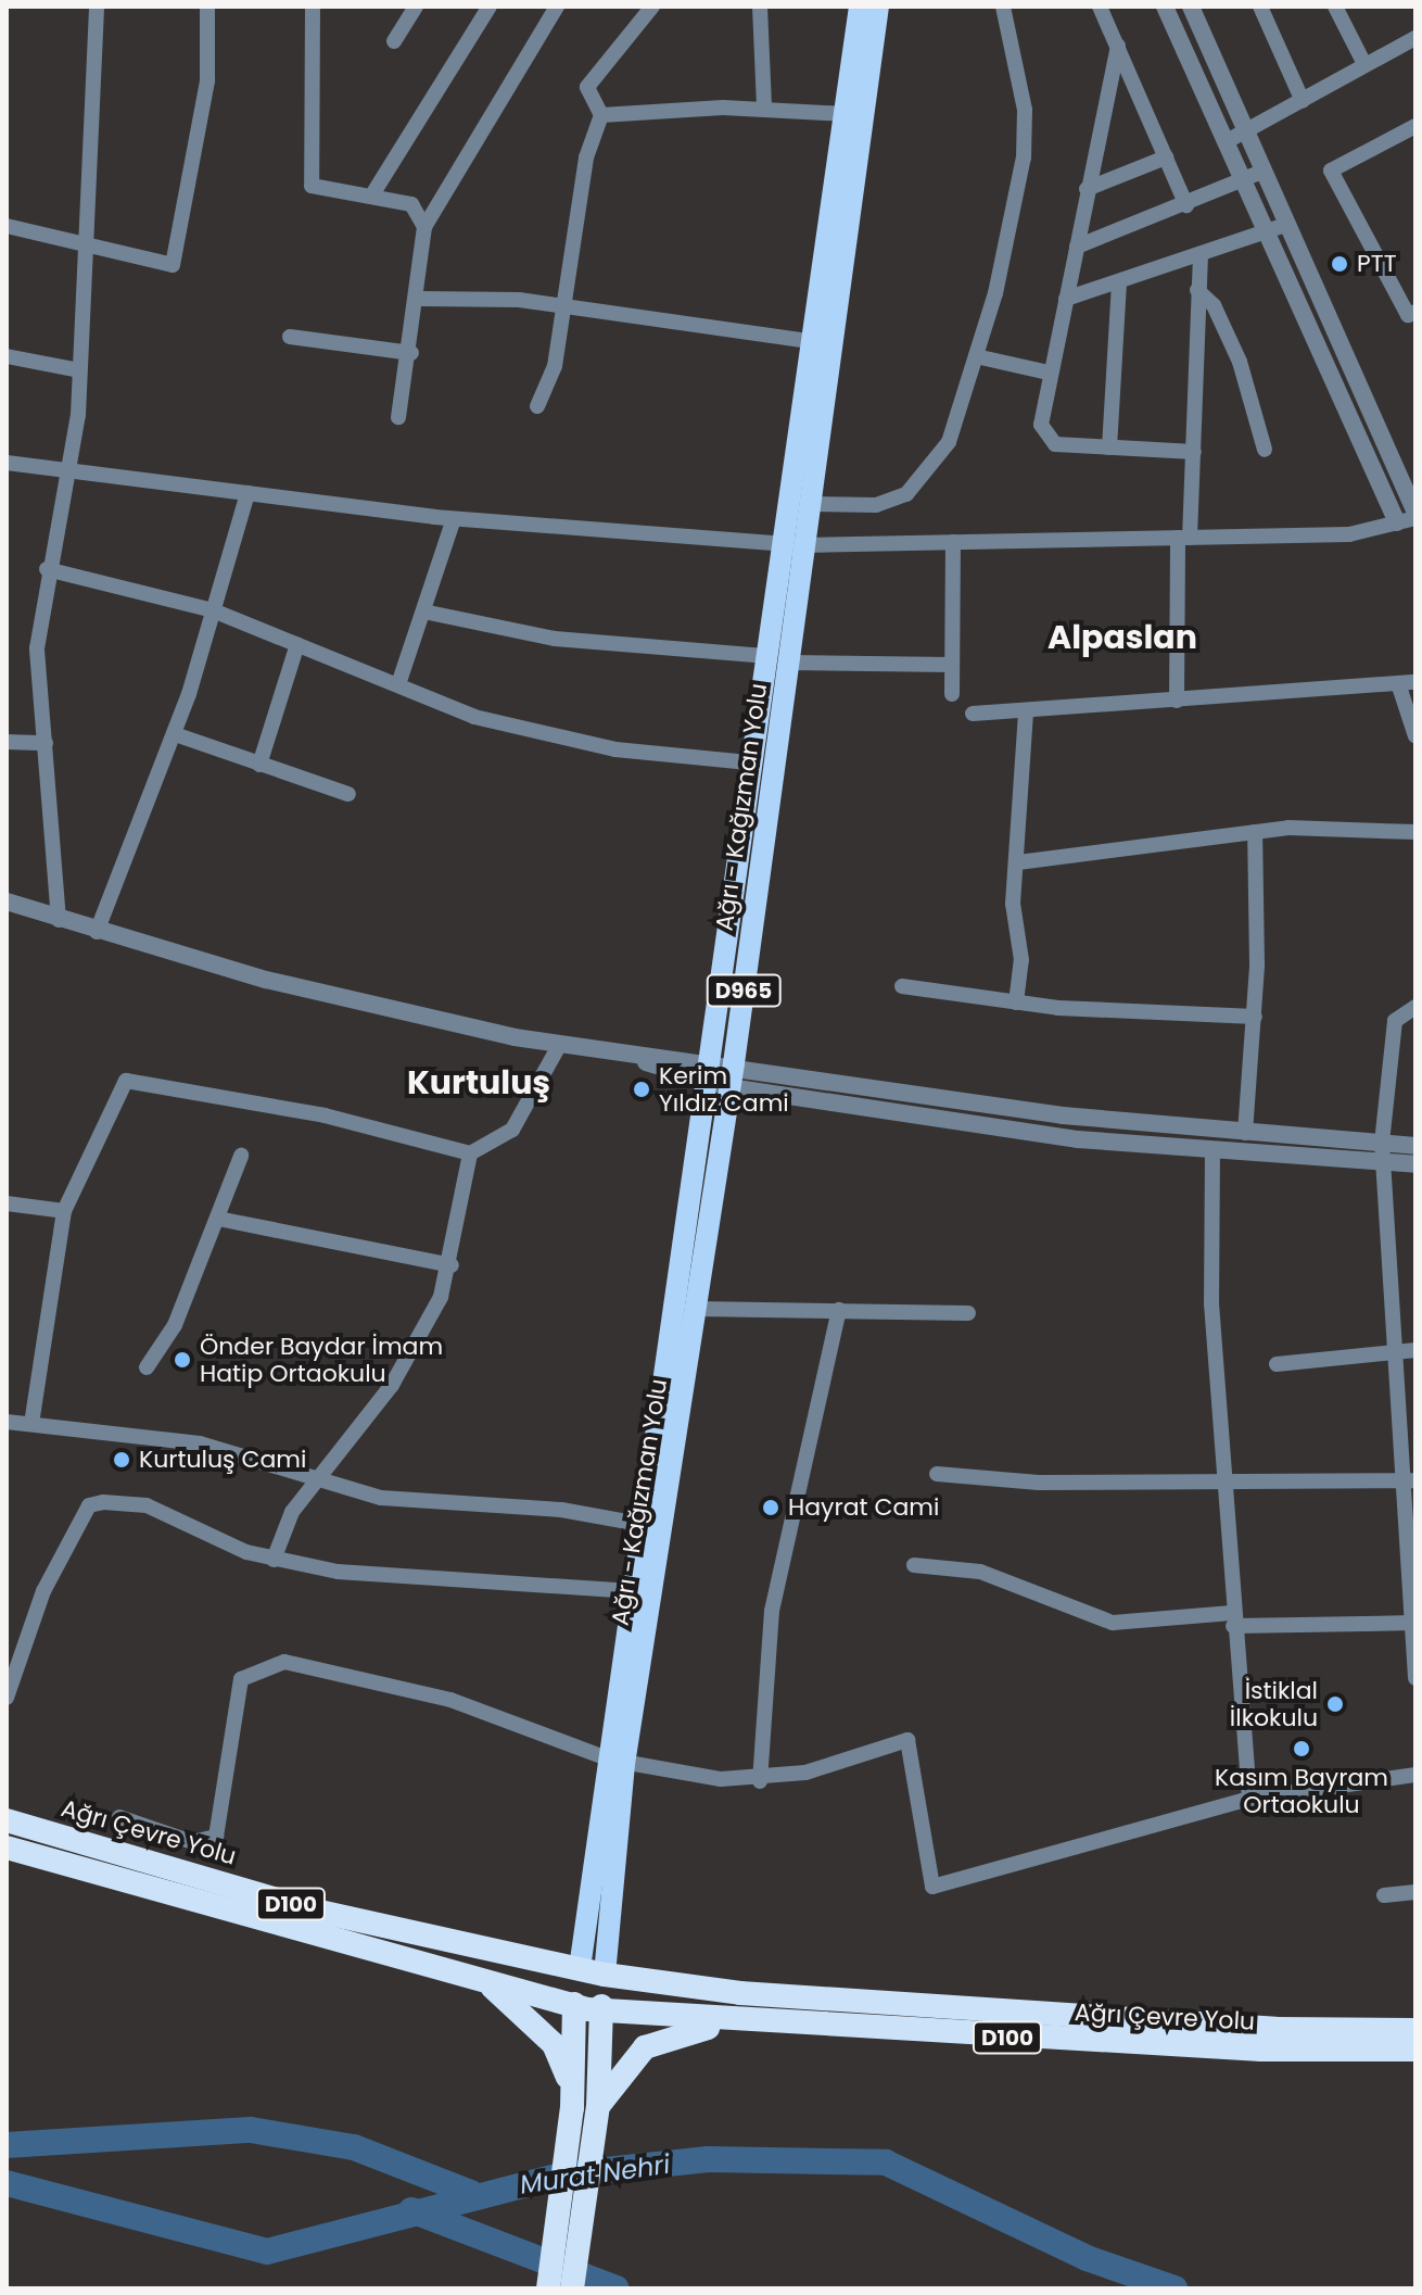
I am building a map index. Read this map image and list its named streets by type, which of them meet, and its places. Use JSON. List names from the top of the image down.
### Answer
{
  "streets": {
    "highway": ["Ağrı Çevre Yolu", "D100"],
    "main road": ["Ağrı - Kağızman Yolu", "D965"]
  },
  "crossings": [
    ["Ağrı - Kağızman Yolu", "Ağrı Çevre Yolu"]
  ],
  "districts": ["Alpaslan", "Kurtuluş"],
  "water": ["Murat Nehri"],
  "places": [
    "PTT",
    "Kerim Yıldız Cami",
    "Önder Baydar İmam Hatip Ortaokulu",
    "Kurtuluş Cami",
    "Hayrat Cami",
    "İstiklal İlkokulu",
    "Kasım Bayram Ortaokulu"
  ]
}
